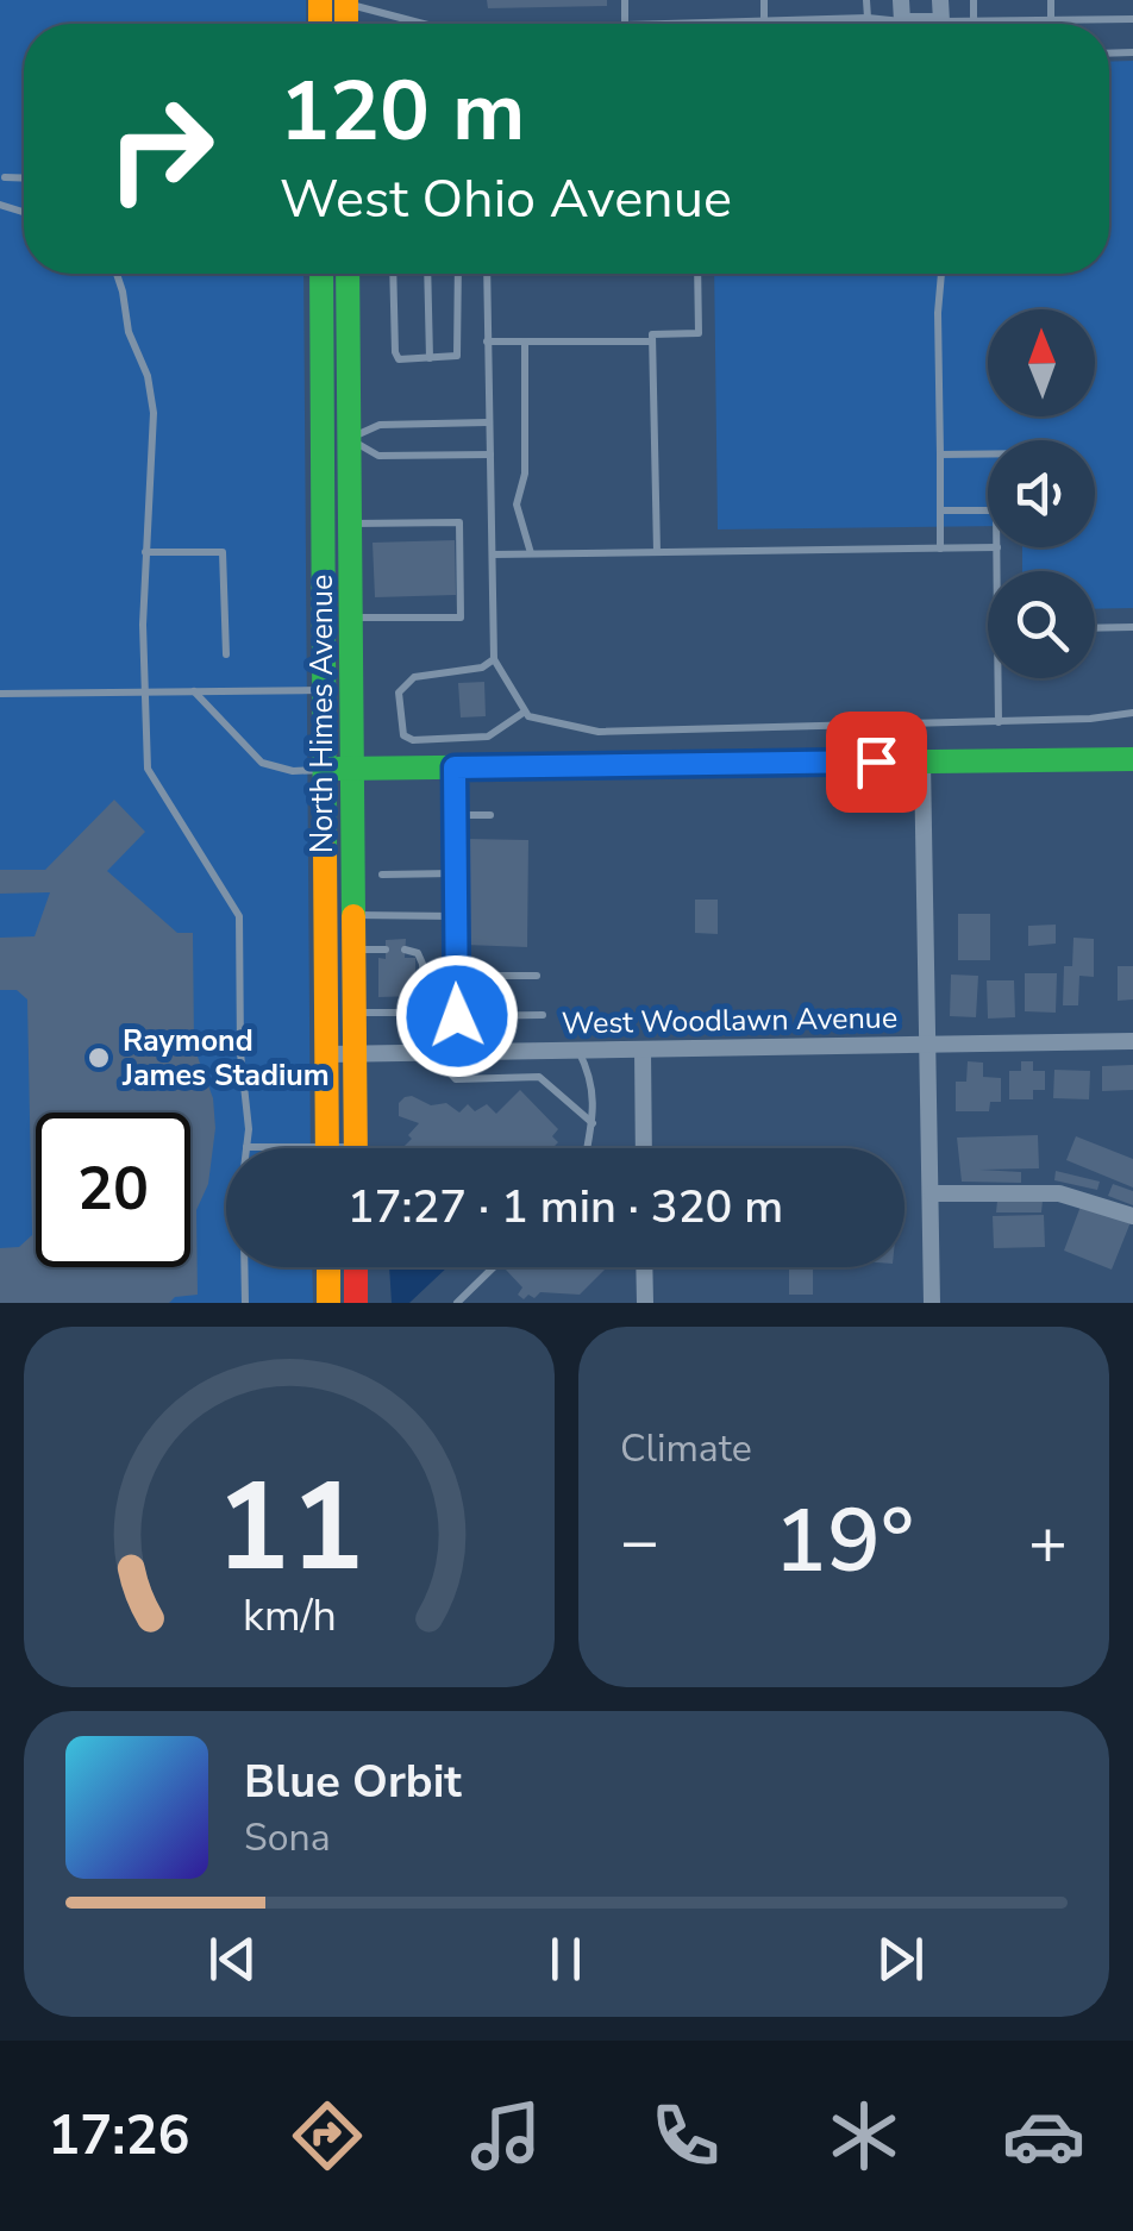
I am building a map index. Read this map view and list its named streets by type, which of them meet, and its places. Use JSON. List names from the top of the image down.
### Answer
{
  "streets": {
    "street": ["North Himes Avenue", "West Woodlawn Avenue"]
  },
  "crossings": [
    ["North Himes Avenue", "West Woodlawn Avenue"]
  ],
  "places": ["Raymond James Stadium"],
  "north": "top",
  "page": {
    "turn": ["120 m", "West Ohio Avenue"],
    "limit": "20",
    "trip": "17:27 · 1 min · 320 m",
    "tile": "Climate",
    "heat": ["−", "19°", "+"],
    "song": ["Blue Orbit", "Sona"],
    "tabs": "17:26",
    "gauge": ["11", "km/h"]
  }
}
